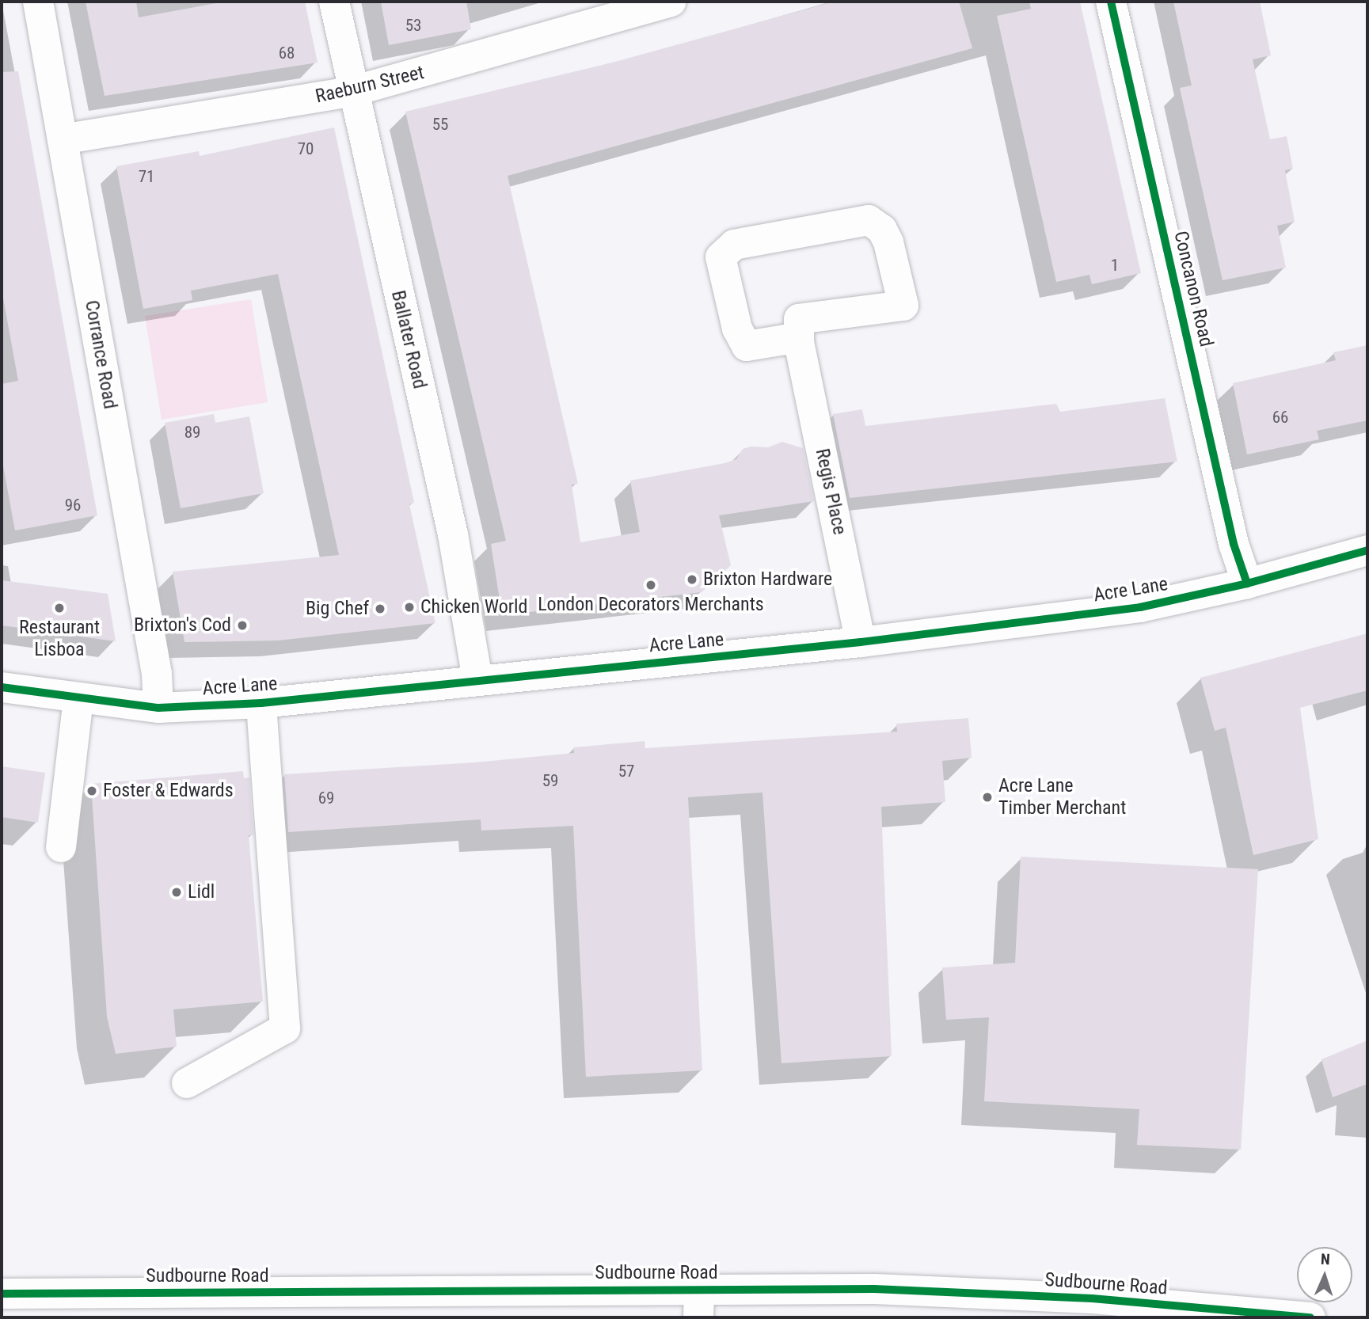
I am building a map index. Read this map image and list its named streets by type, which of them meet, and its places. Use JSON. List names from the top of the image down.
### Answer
{
  "streets": {
    "street": [
      "Raeburn Street",
      "Concanon Road",
      "Ballater Road",
      "Corrance Road",
      "Regis Place",
      "Acre Lane",
      "Sudbourne Road"
    ]
  },
  "crossings": [
    ["Raeburn Street", "Ballater Road"],
    ["Raeburn Street", "Corrance Road"],
    ["Concanon Road", "Acre Lane"],
    ["Ballater Road", "Acre Lane"],
    ["Corrance Road", "Acre Lane"],
    ["Regis Place", "Acre Lane"]
  ],
  "places": [
    "Brixton Hardware",
    "London Decorators Merchants",
    "Chicken World",
    "Restaurant Lisboa",
    "Big Chef",
    "Brixton's Cod",
    "Foster & Edwards",
    "Acre Lane Timber Merchant",
    "Lidl"
  ],
  "house_numbers": [
    "53",
    "68",
    "55",
    "70",
    "71",
    "1",
    "66",
    "89",
    "96",
    "57",
    "59",
    "69"
  ],
  "north": "top"
}
